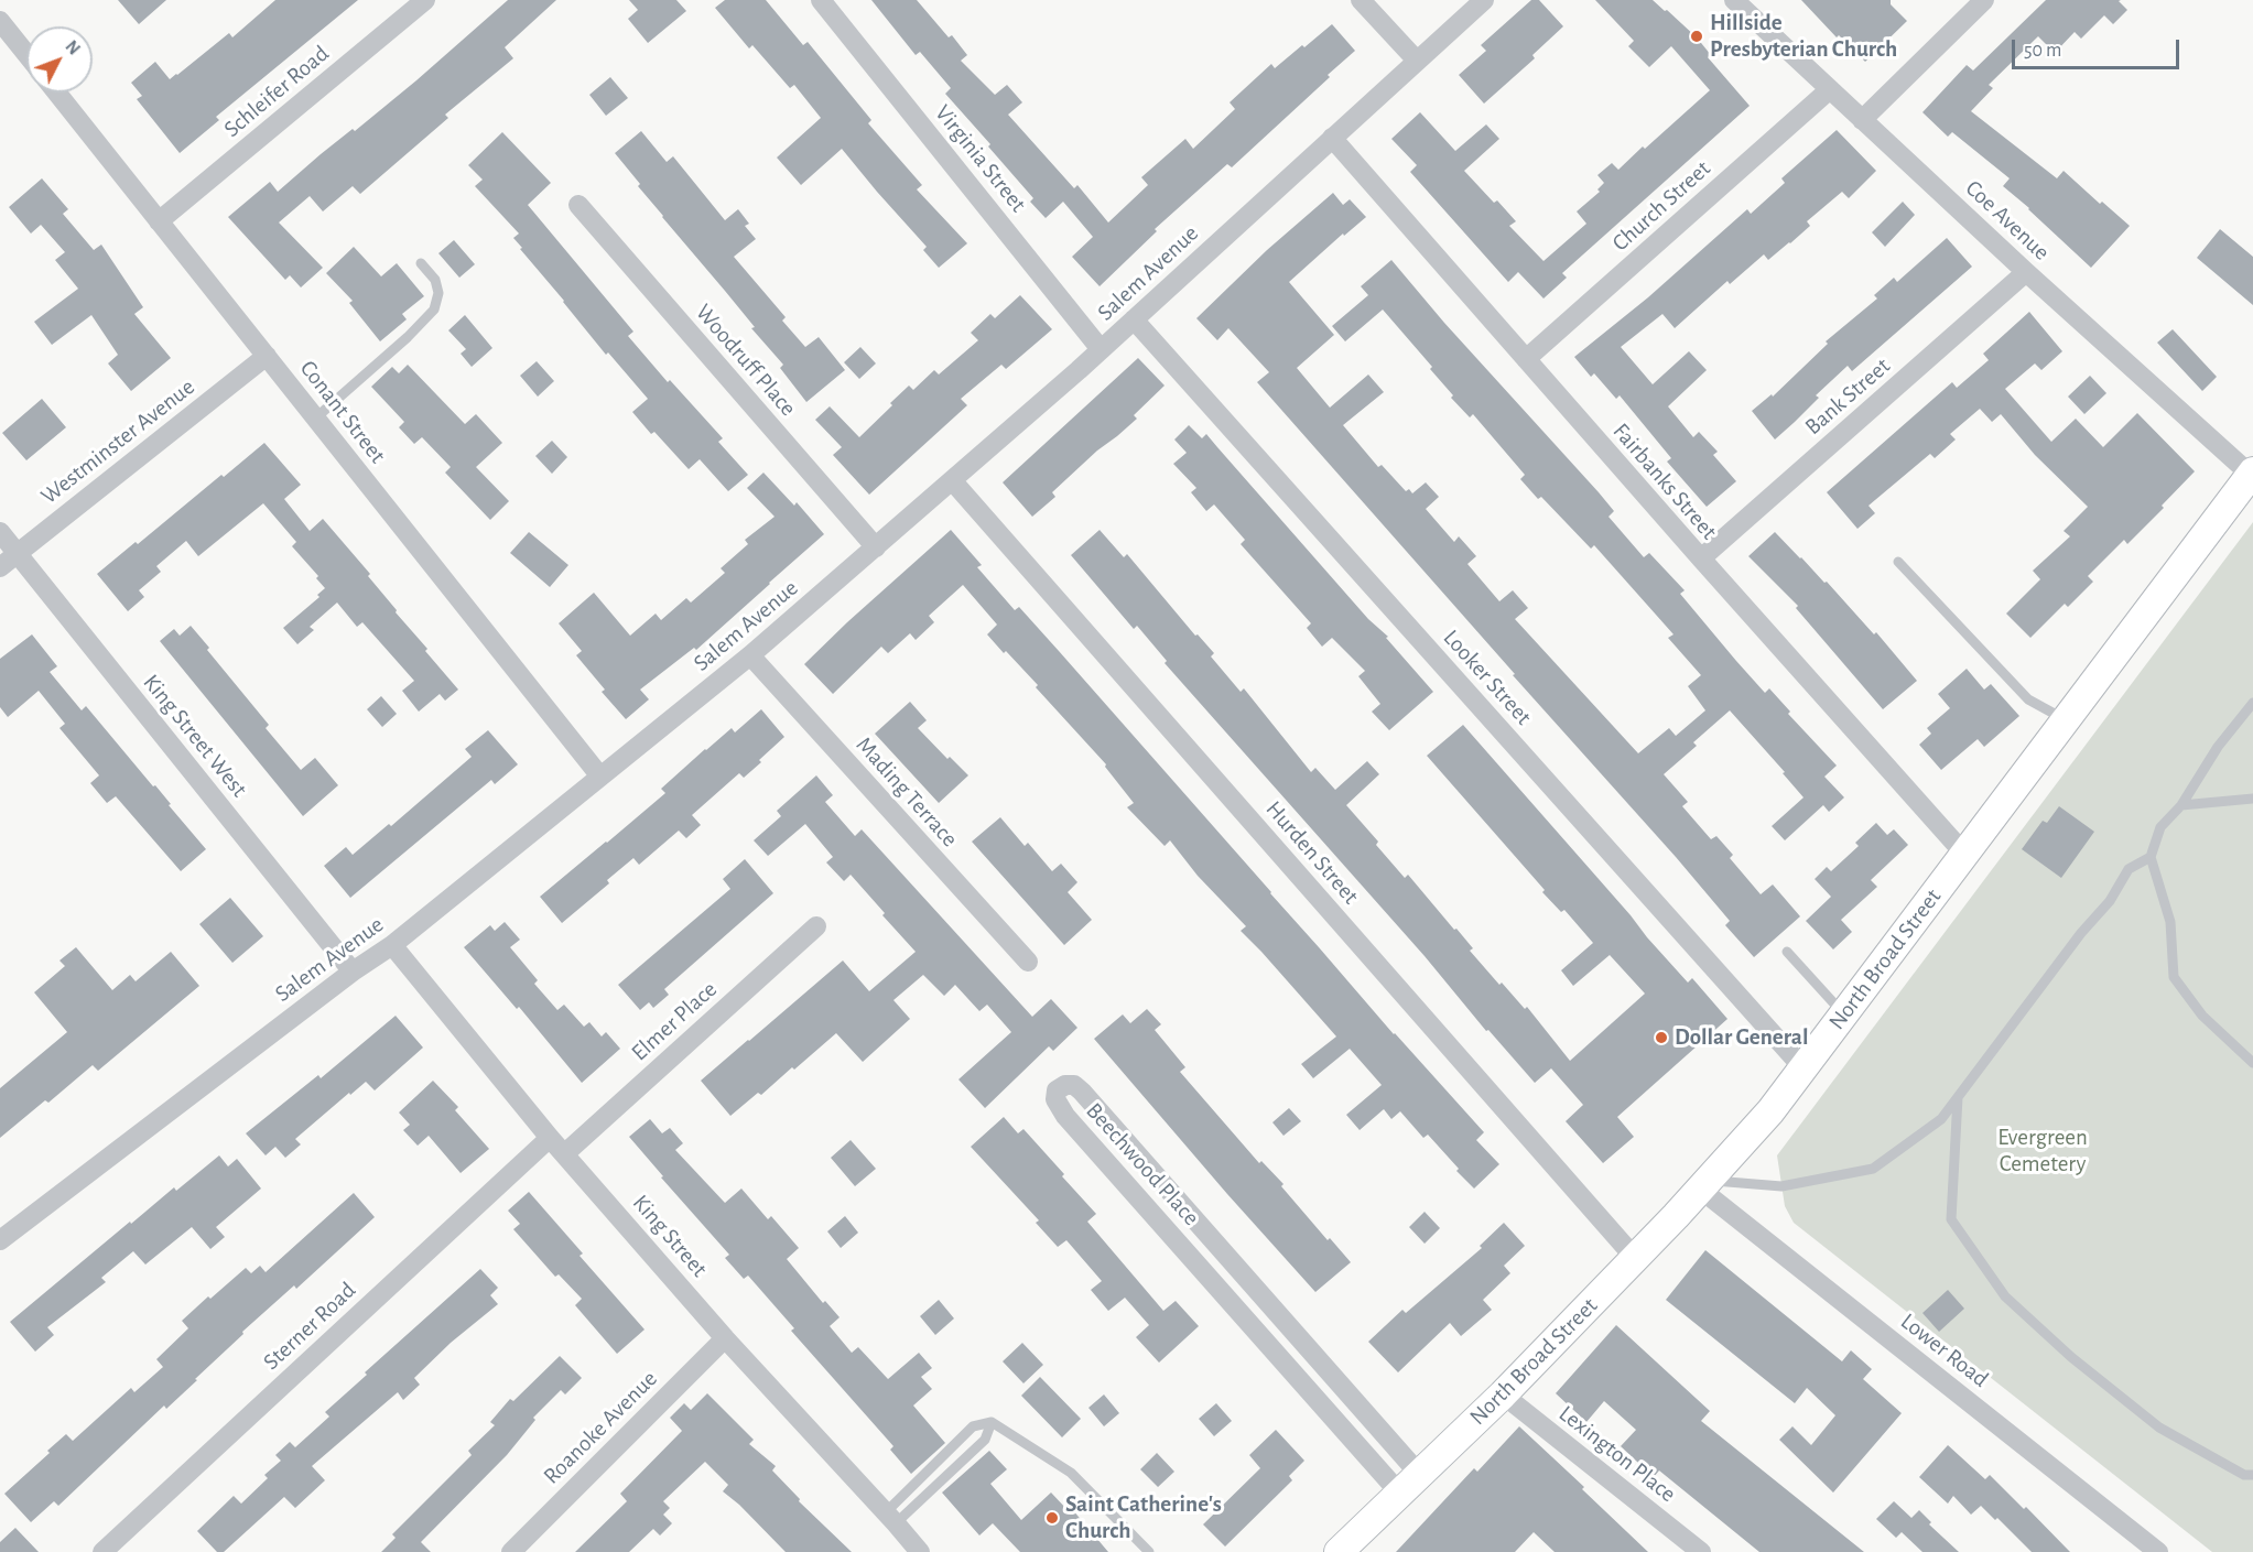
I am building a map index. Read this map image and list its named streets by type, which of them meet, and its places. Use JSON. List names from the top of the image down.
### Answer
{
  "streets": {
    "main road": ["North Broad Street"],
    "street": [
      "Schleifer Road",
      "Virginia Street",
      "Church Street",
      "Coe Avenue",
      "Salem Avenue",
      "Woodruff Place",
      "Bank Street",
      "Conant Street",
      "Westminster Avenue",
      "Fairbanks Street",
      "Looker Street",
      "King Street West",
      "Mading Terrace",
      "Hurden Street",
      "Elmer Place",
      "Beechwood Place",
      "King Street",
      "Sterner Road",
      "Lower Road",
      "Roanoke Avenue",
      "Lexington Place"
    ]
  },
  "crossings": [
    ["Schleifer Road", "Conant Street"],
    ["Virginia Street", "Salem Avenue"],
    ["Church Street", "Coe Avenue"],
    ["Church Street", "Fairbanks Street"],
    ["Coe Avenue", "Bank Street"],
    ["Coe Avenue", "North Broad Street"],
    ["Salem Avenue", "Woodruff Place"],
    ["Salem Avenue", "Conant Street"],
    ["Salem Avenue", "Fairbanks Street"],
    ["Salem Avenue", "Looker Street"],
    ["Salem Avenue", "King Street West"],
    ["Salem Avenue", "Mading Terrace"],
    ["Salem Avenue", "Hurden Street"],
    ["Salem Avenue", "King Street"],
    ["Bank Street", "Fairbanks Street"],
    ["Conant Street", "Westminster Avenue"],
    ["Westminster Avenue", "King Street West"],
    ["Fairbanks Street", "North Broad Street"],
    ["Looker Street", "North Broad Street"],
    ["Hurden Street", "North Broad Street"],
    ["North Broad Street", "Beechwood Place"],
    ["North Broad Street", "Lower Road"],
    ["North Broad Street", "Lexington Place"],
    ["Elmer Place", "King Street"],
    ["King Street", "Sterner Road"],
    ["King Street", "Roanoke Avenue"]
  ],
  "parks": ["Evergreen Cemetery"],
  "places": ["Hillside Presbyterian Church", "Dollar General", "Saint Catherine's Church"],
  "scale_bar": "50 m",
  "north": "top right"
}
